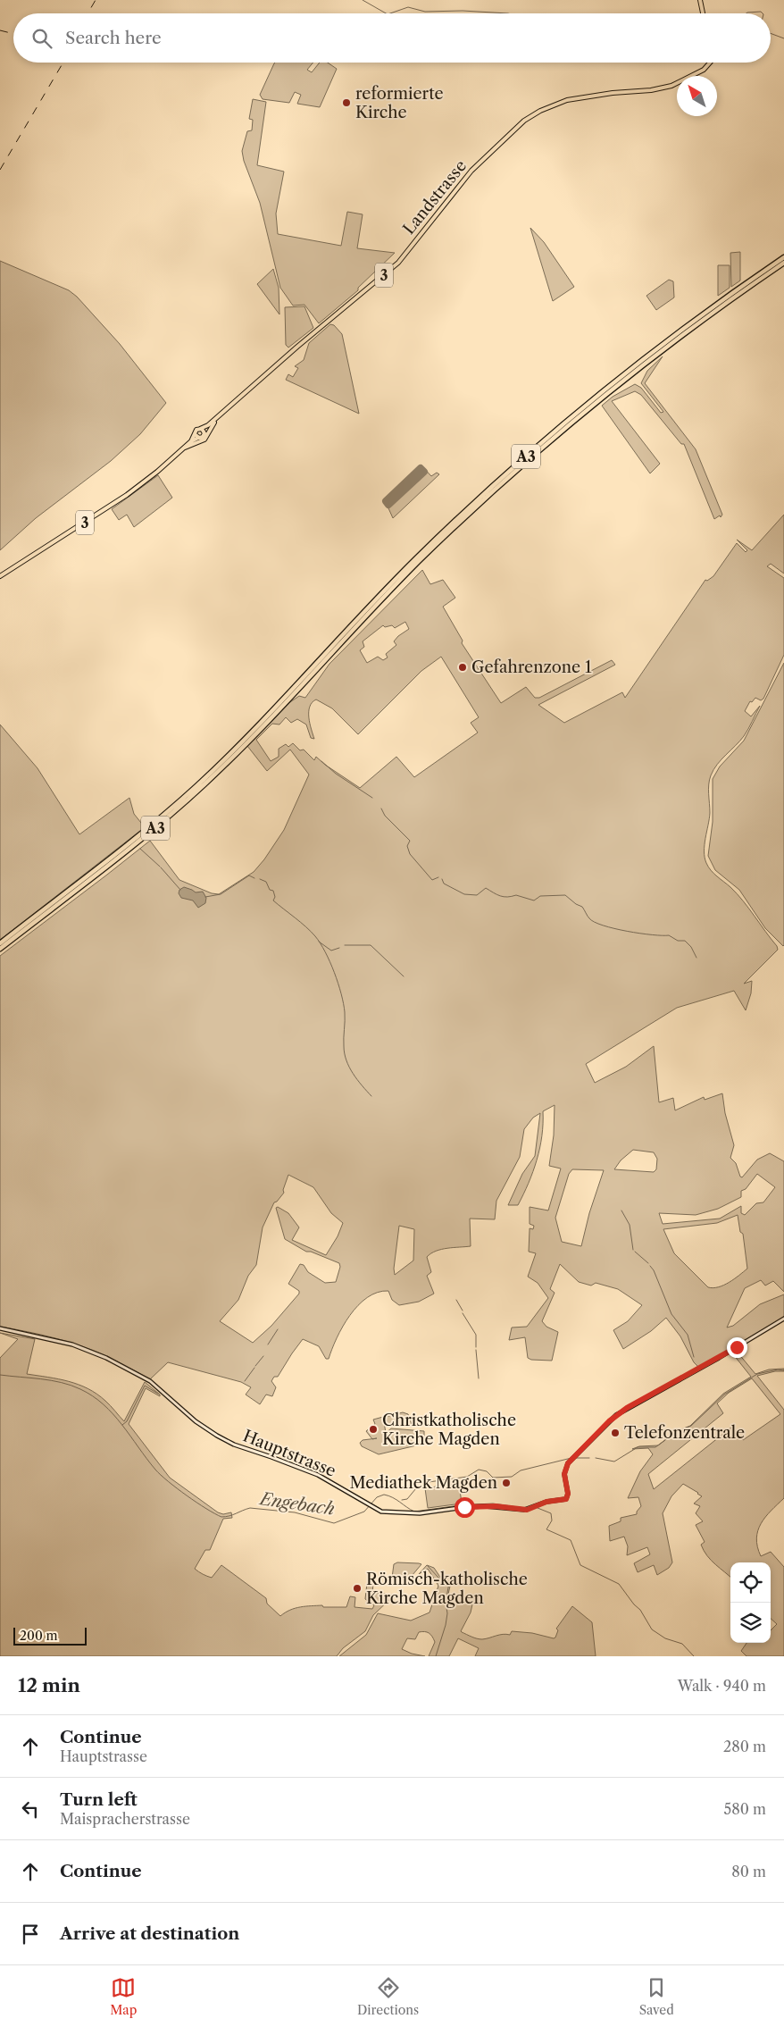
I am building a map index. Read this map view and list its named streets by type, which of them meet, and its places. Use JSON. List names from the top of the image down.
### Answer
{
  "streets": {
    "highway": ["A3"],
    "main road": ["Landstrasse", "3", "Hauptstrasse"]
  },
  "crossings": [
    ["Landstrasse", "3"]
  ],
  "water": ["Engebach"],
  "places": [
    "reformierte Kirche",
    "Gefahrenzone 1",
    "Christkatholische Kirche Magden",
    "Telefonzentrale",
    "Mediathek Magden",
    "Römisch-katholische Kirche Magden"
  ],
  "scale_bar": "200 m",
  "north": "top left",
  "page": {
    "search": "Search here",
    "scale": "200 m",
    "heading": ["12 min", "Walk · 940 m"],
    "list": [
      ["Continue", "Hauptstrasse", "280 m"],
      ["Turn left", "Maispracherstrasse", "580 m"],
      ["Continue", "80 m"],
      "Arrive at destination"
    ],
    "nav": ["Map", "Directions", "Saved"]
  }
}
